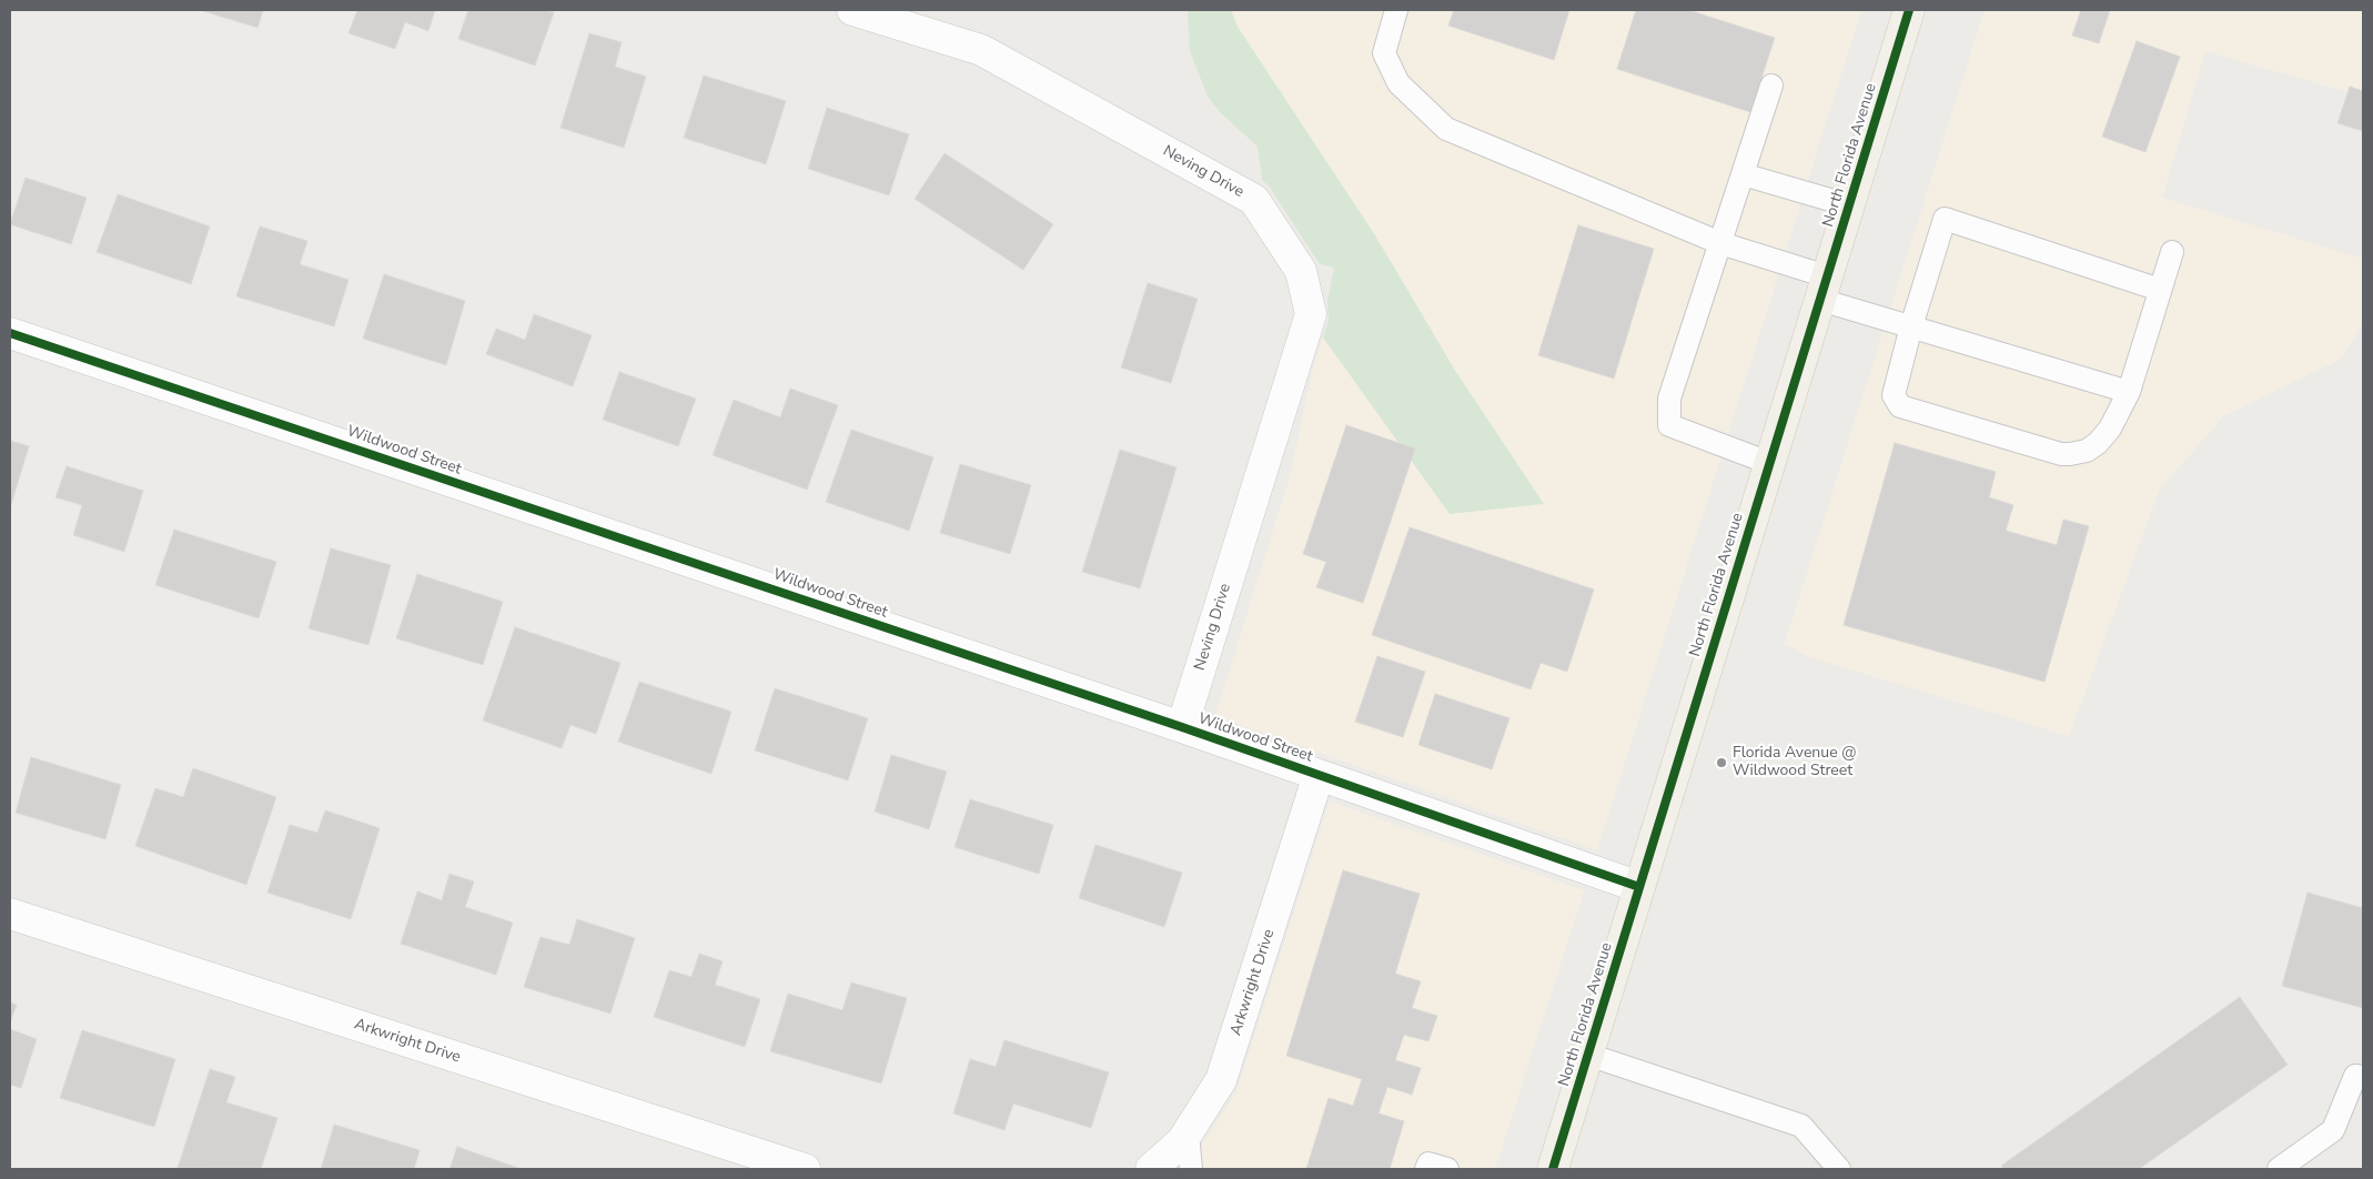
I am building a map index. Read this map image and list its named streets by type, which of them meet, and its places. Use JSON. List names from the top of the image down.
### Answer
{
  "streets": {
    "main road": ["North Florida Avenue"],
    "street": ["Neving Drive", "Wildwood Street", "Arkwright Drive"]
  },
  "crossings": [
    ["North Florida Avenue", "Wildwood Street"],
    ["Neving Drive", "Wildwood Street"],
    ["Wildwood Street", "Arkwright Drive"]
  ],
  "places": ["Florida Avenue @ Wildwood Street"]
}
